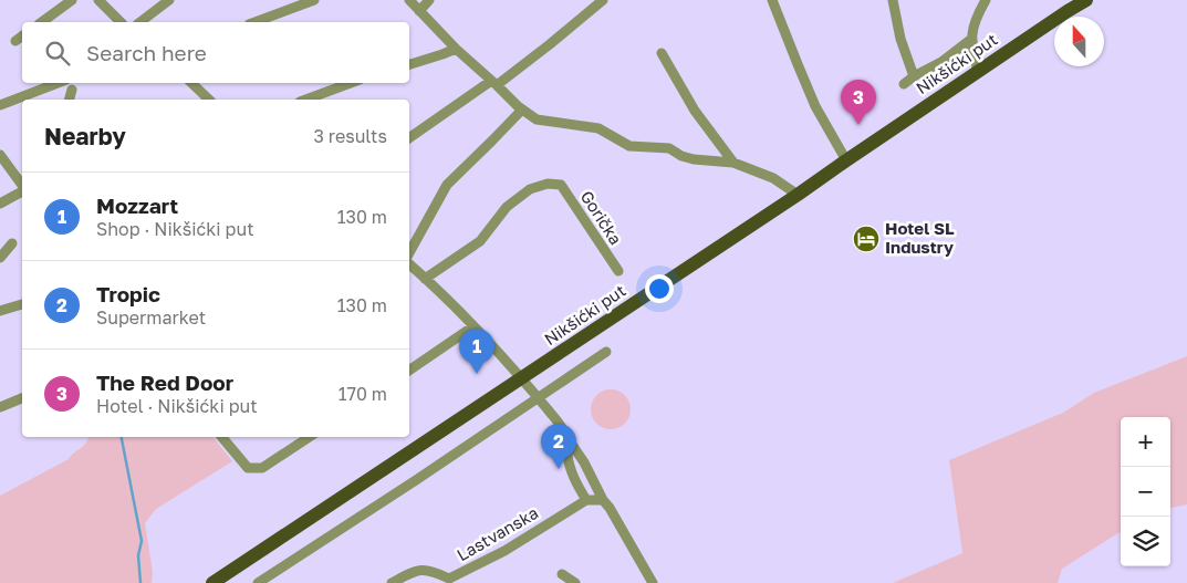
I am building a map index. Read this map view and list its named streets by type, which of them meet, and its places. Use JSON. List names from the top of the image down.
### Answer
{
  "streets": {
    "main road": ["Nikšićki put"],
    "street": ["Gorička", "Lastvanska"]
  },
  "places": {
    "hotel": ["Hotel SL Industry"]
  },
  "north": "top",
  "page": {
    "search": "Search here",
    "pins": ["3", "1", "2"],
    "heading": ["Nearby", "3 results"],
    "list": [
      {
        "mark": "1",
        "name": "Mozzart",
        "note": "Shop · Nikšićki put",
        "value": "130 m"
      },
      {
        "mark": "2",
        "name": "Tropic",
        "note": "Supermarket",
        "value": "130 m"
      },
      {
        "mark": "3",
        "name": "The Red Door",
        "note": "Hotel · Nikšićki put",
        "value": "170 m"
      }
    ],
    "map_buttons": ["+", "−"]
  }
}
